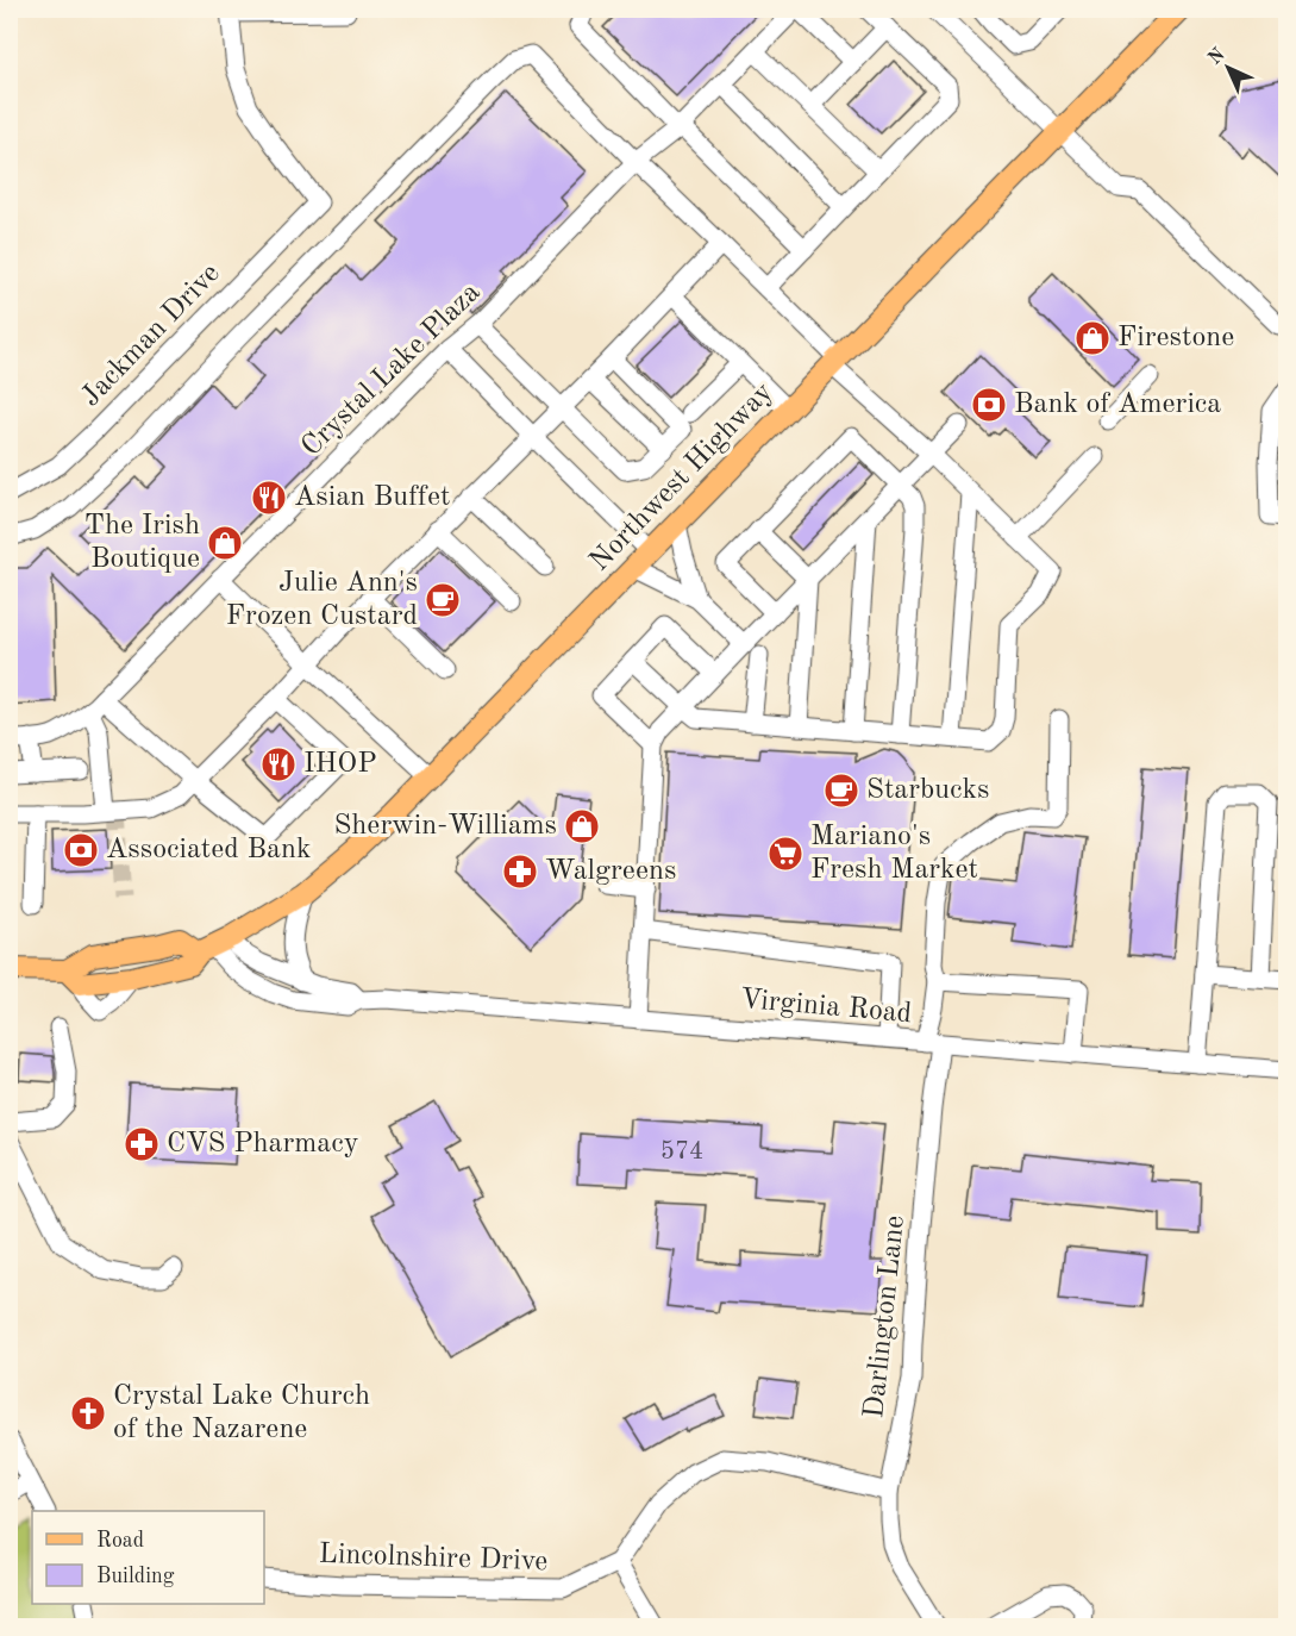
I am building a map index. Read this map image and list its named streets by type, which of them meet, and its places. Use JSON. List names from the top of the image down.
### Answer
{
  "streets": {
    "main road": ["Northwest Highway"],
    "street": [
      "Jackman Drive",
      "Crystal Lake Plaza",
      "Virginia Road",
      "Darlington Lane",
      "Lincolnshire Drive"
    ]
  },
  "crossings": [
    ["Northwest Highway", "Virginia Road"],
    ["Virginia Road", "Darlington Lane"],
    ["Darlington Lane", "Lincolnshire Drive"]
  ],
  "places": {
    "shop": ["Firestone", "The Irish Boutique", "Sherwin-Williams"],
    "bank": ["Bank of America", "Associated Bank"],
    "restaurant": ["Asian Buffet", "IHOP"],
    "cafe": ["Julie Ann's Frozen Custard", "Starbucks"],
    "supermarket": ["Mariano's Fresh Market"],
    "pharmacy": ["Walgreens", "CVS Pharmacy"],
    "church": ["Crystal Lake Church of the Nazarene"]
  },
  "house_numbers": ["574"],
  "legend": ["Road", "Building"],
  "north": "top left"
}
